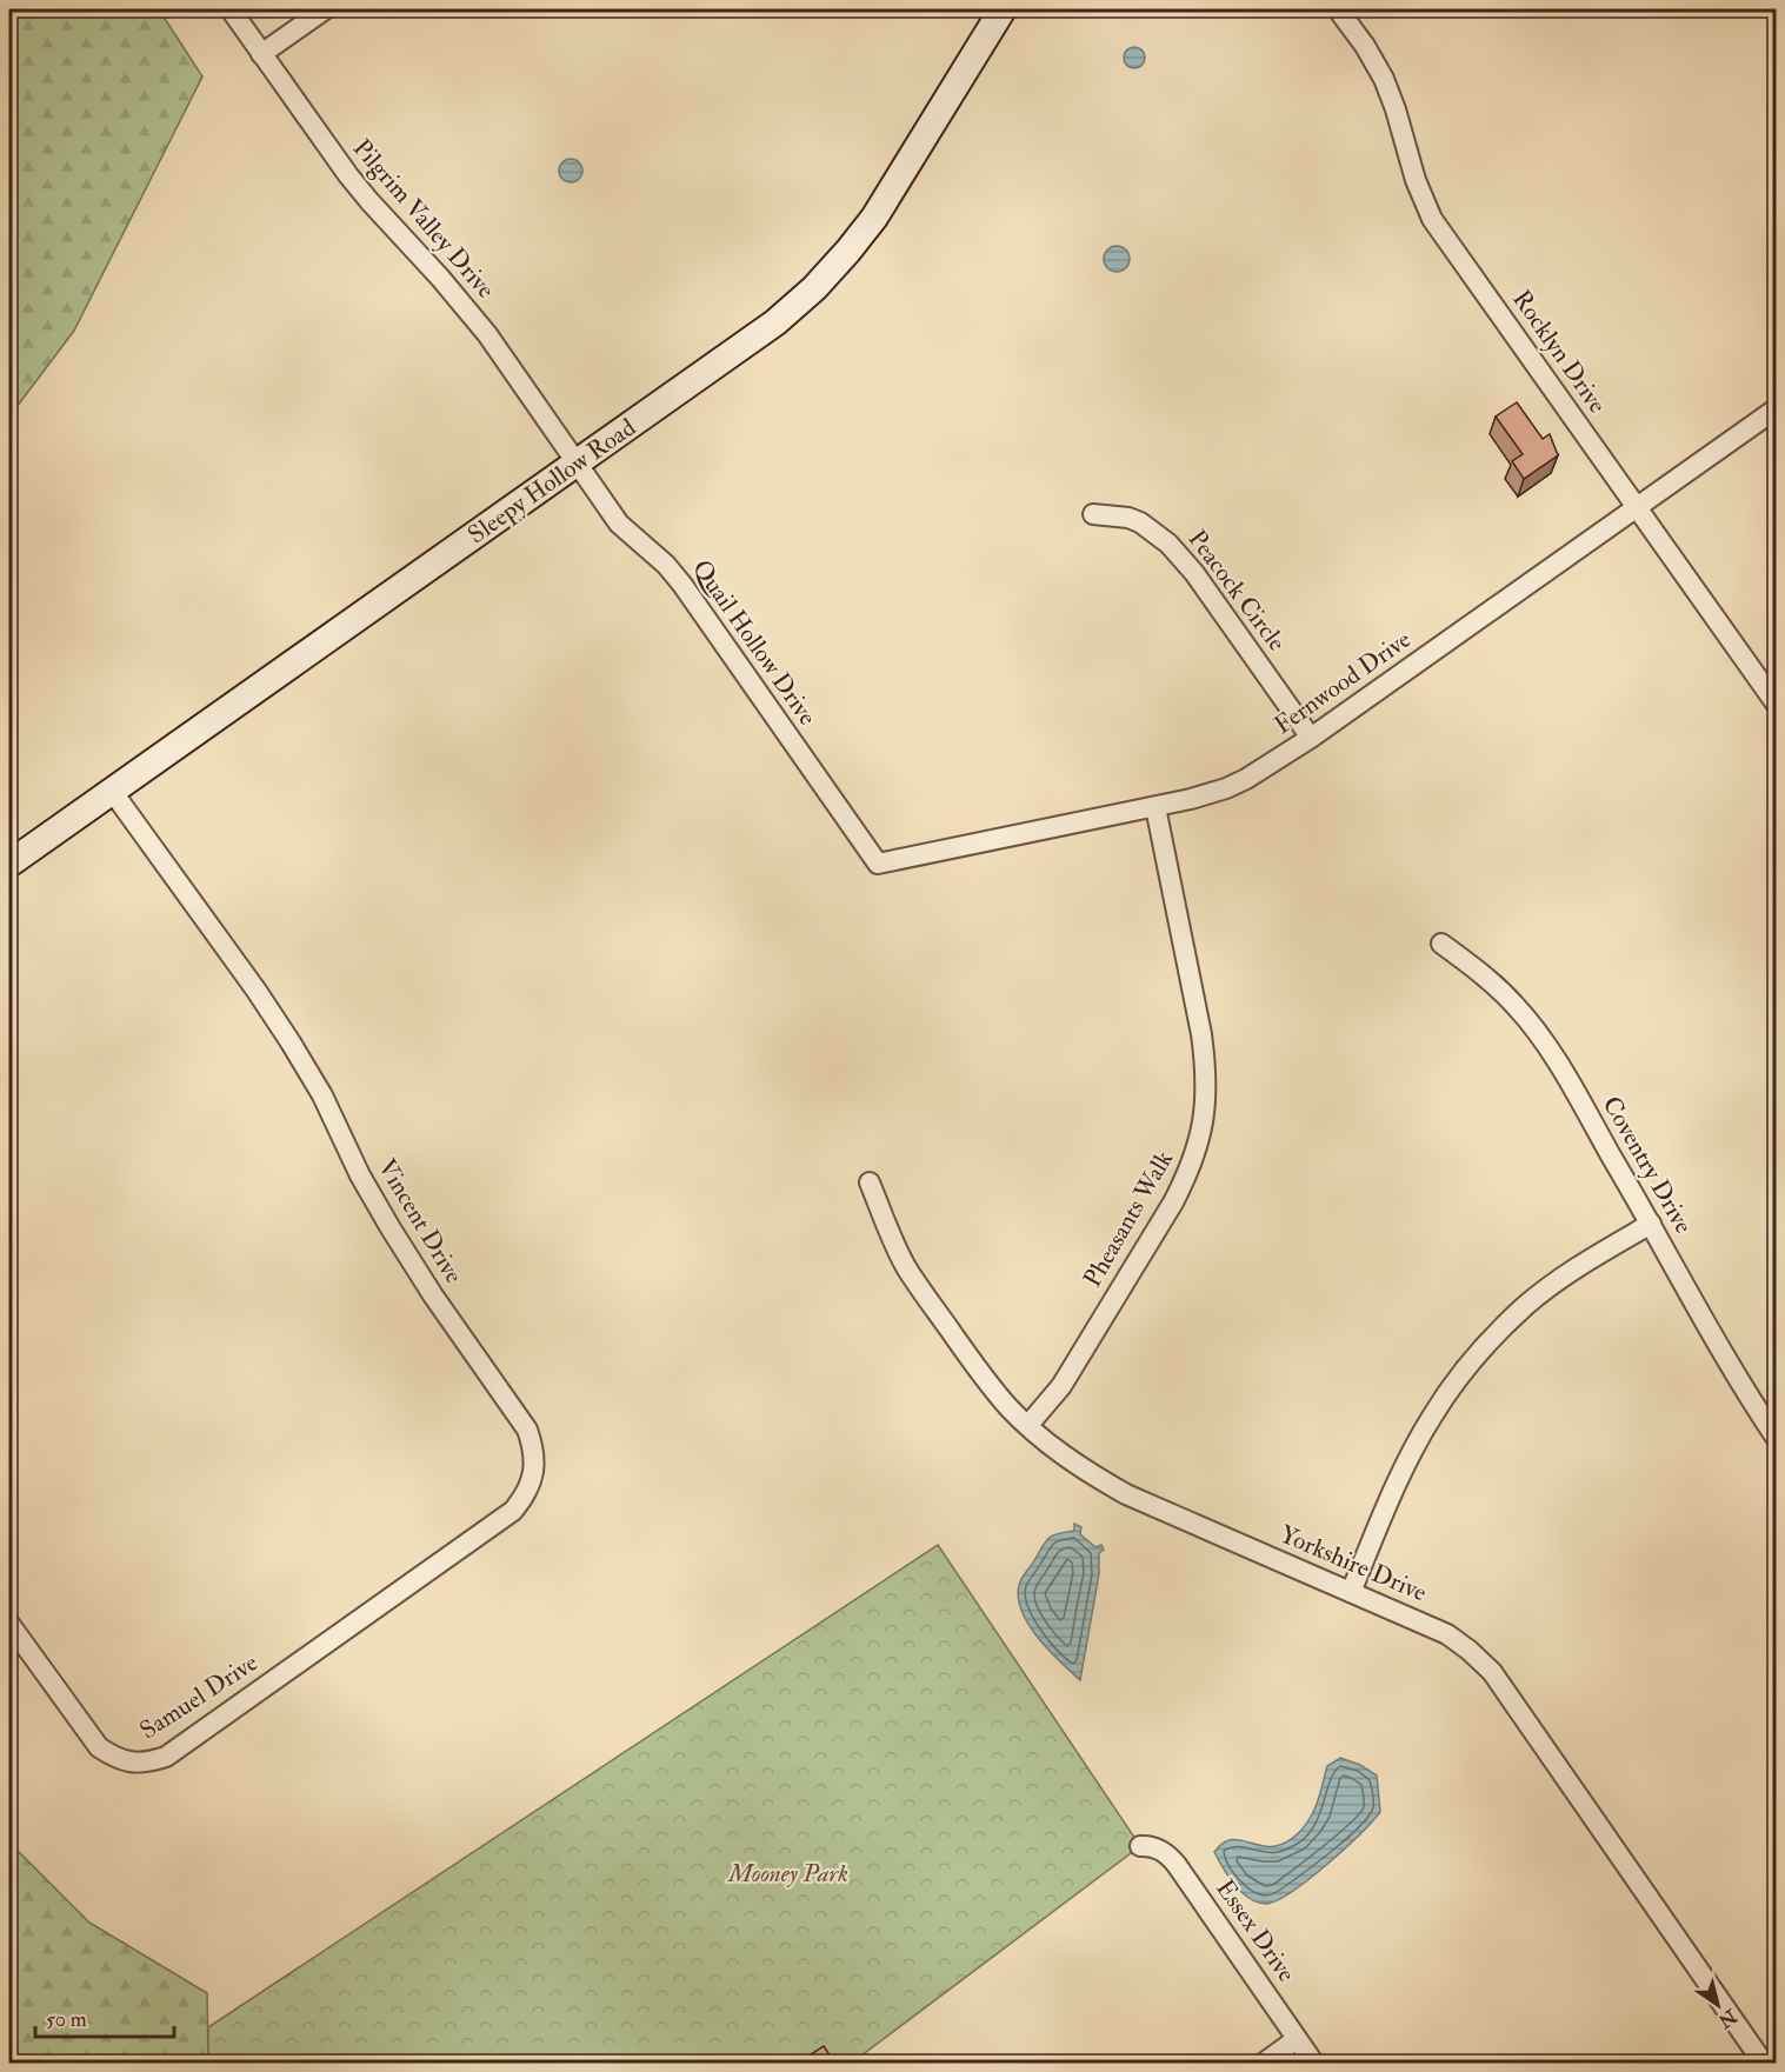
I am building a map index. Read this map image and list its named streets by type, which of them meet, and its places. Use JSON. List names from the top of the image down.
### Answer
{
  "streets": {
    "street": [
      "Pilgrim Valley Drive",
      "Rocklyn Drive",
      "Sleepy Hollow Road",
      "Peacock Circle",
      "Quail Hollow Drive",
      "Fernwood Drive",
      "Coventry Drive",
      "Pheasants Walk",
      "Vincent Drive",
      "Yorkshire Drive",
      "Samuel Drive",
      "Essex Drive"
    ]
  },
  "crossings": [
    ["Pilgrim Valley Drive", "Sleepy Hollow Road"],
    ["Pilgrim Valley Drive", "Quail Hollow Drive"],
    ["Rocklyn Drive", "Fernwood Drive"],
    ["Sleepy Hollow Road", "Quail Hollow Drive"],
    ["Sleepy Hollow Road", "Vincent Drive"],
    ["Peacock Circle", "Fernwood Drive"],
    ["Quail Hollow Drive", "Fernwood Drive"],
    ["Fernwood Drive", "Pheasants Walk"],
    ["Pheasants Walk", "Yorkshire Drive"],
    ["Vincent Drive", "Samuel Drive"]
  ],
  "parks": ["Mooney Park"],
  "scale_bar": "50 m",
  "north": "bottom right"
}
